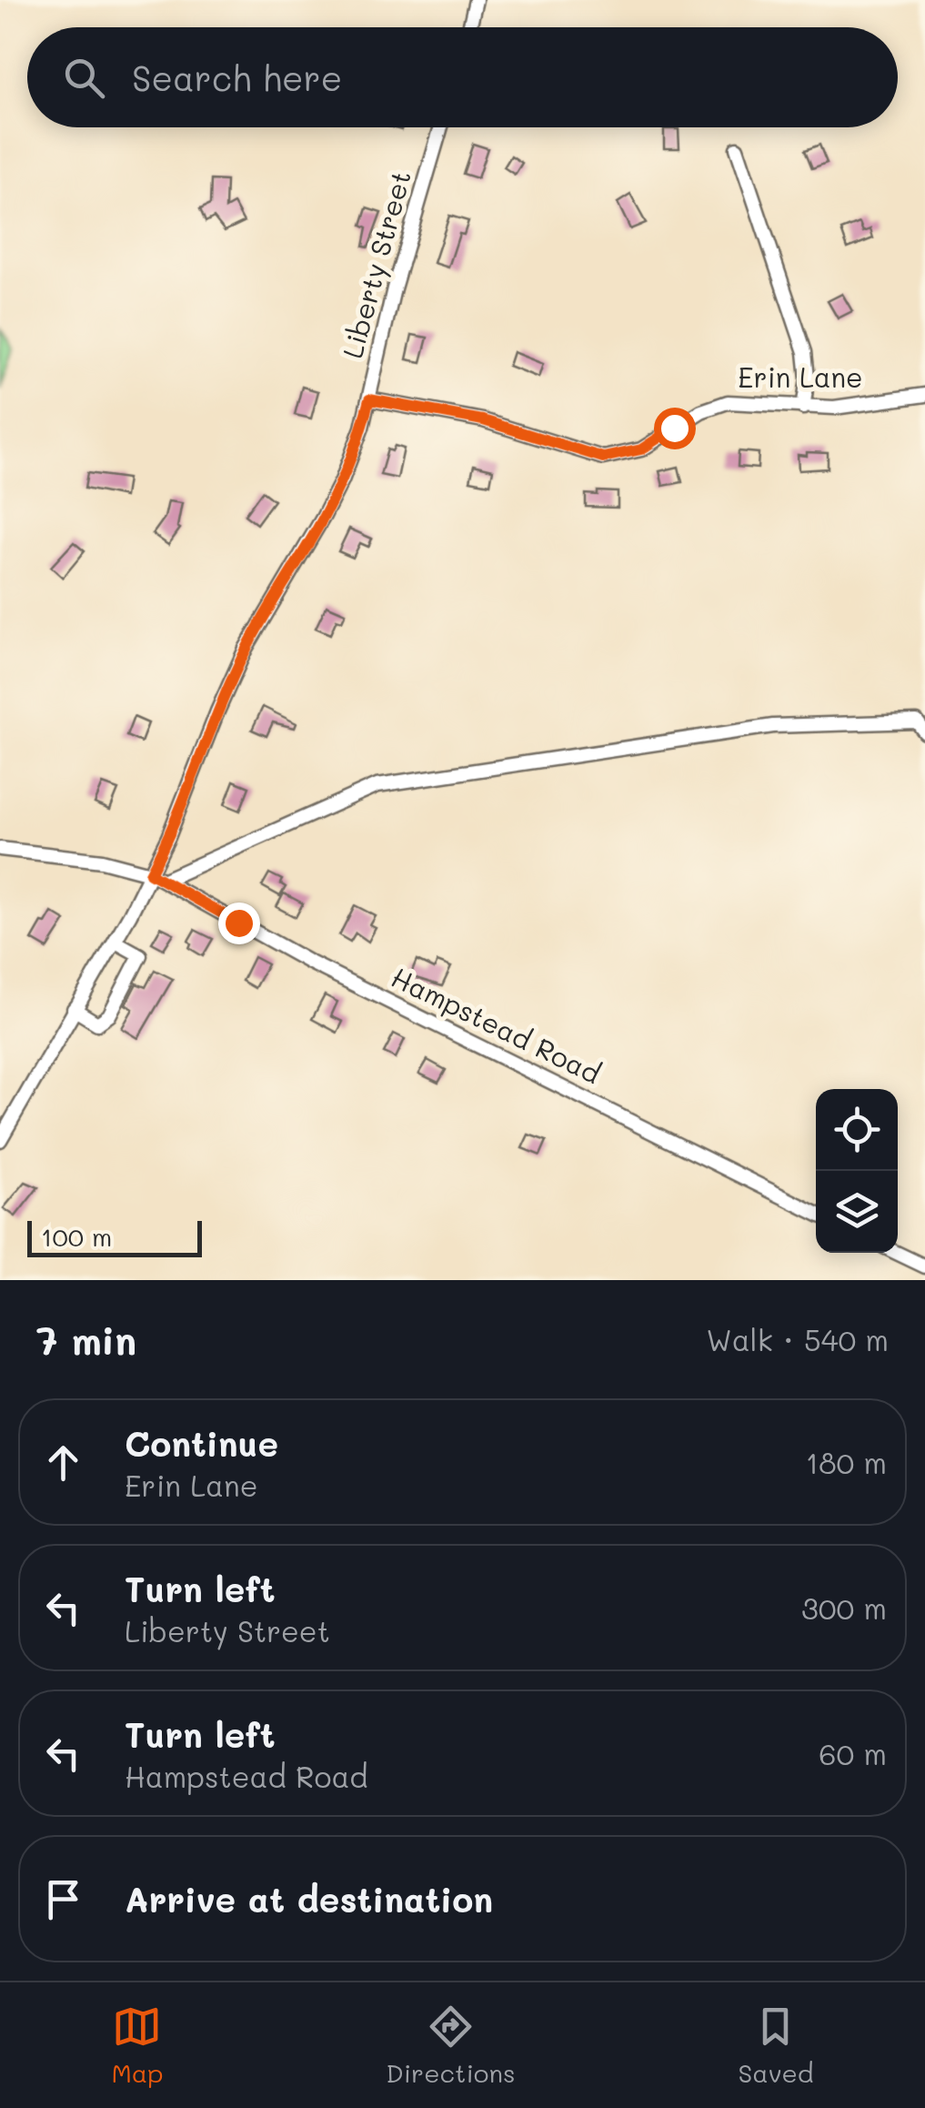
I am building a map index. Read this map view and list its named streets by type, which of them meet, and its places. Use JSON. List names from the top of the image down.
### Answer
{
  "streets": {
    "street": ["Liberty Street", "Erin Lane", "Hampstead Road"]
  },
  "crossings": [
    ["Liberty Street", "Erin Lane"],
    ["Liberty Street", "Hampstead Road"]
  ],
  "scale_bar": "100 m",
  "page": {
    "search": "Search here",
    "scale": "100 m",
    "heading": ["7 min", "Walk · 540 m"],
    "list": [
      ["Continue", "Erin Lane", "180 m"],
      ["Turn left", "Liberty Street", "300 m"],
      ["Turn left", "Hampstead Road", "60 m"],
      "Arrive at destination"
    ],
    "nav": ["Map", "Directions", "Saved"]
  }
}
